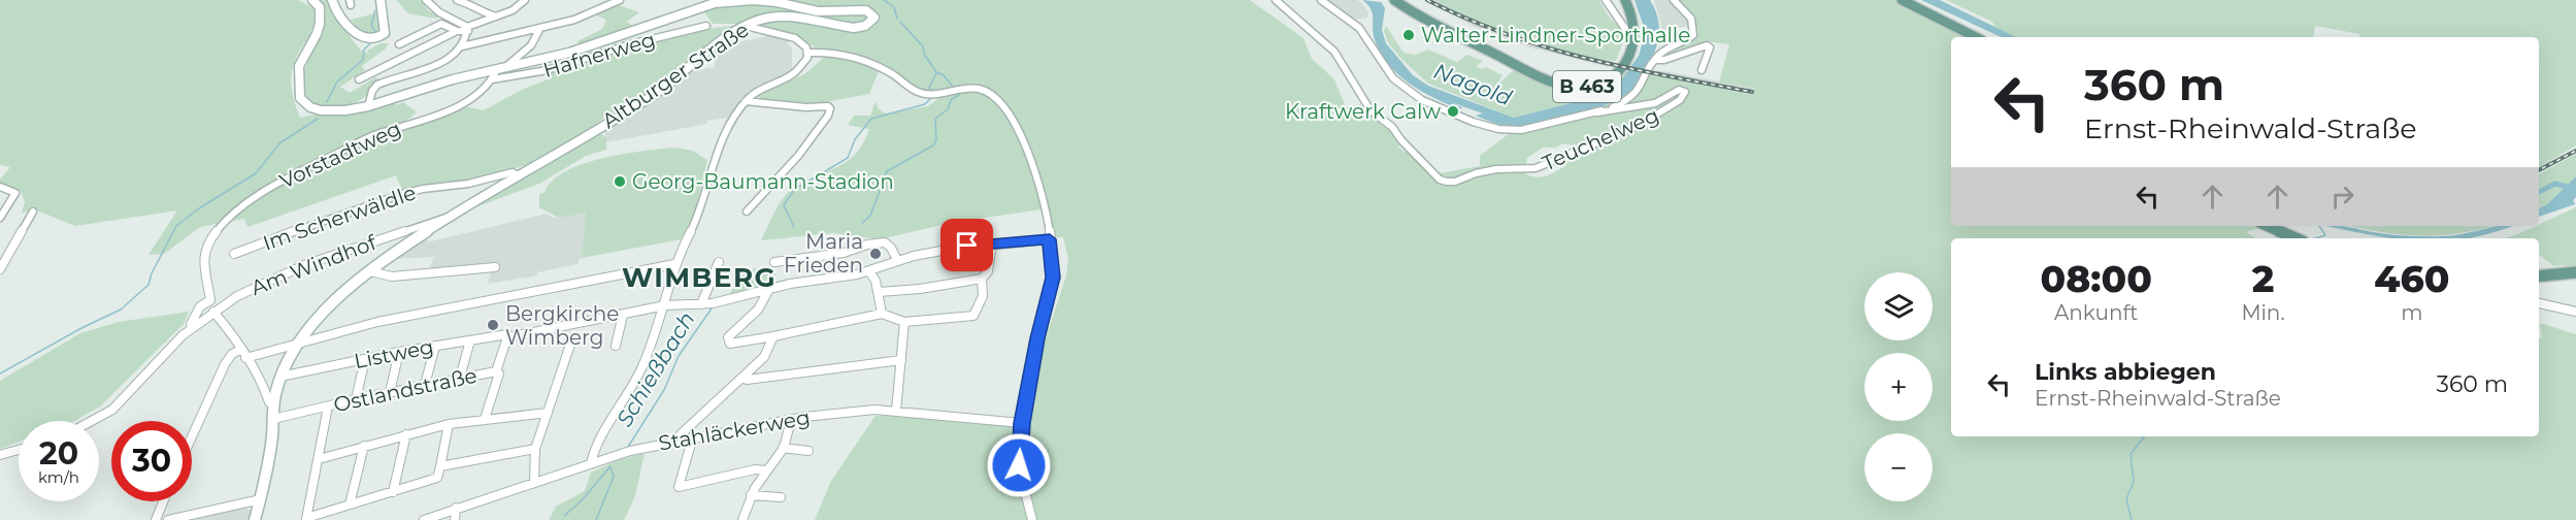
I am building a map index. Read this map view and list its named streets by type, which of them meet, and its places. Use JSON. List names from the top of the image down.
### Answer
{
  "streets": {
    "main road": ["B 463"],
    "street": [
      "Hafnerweg",
      "Altburger Straße",
      "Teuchelweg",
      "Vorstadtweg",
      "Im Scherwäldle",
      "Am Windhof",
      "Listweg",
      "Ostlandstraße",
      "Stahläckerweg"
    ]
  },
  "crossings": [
    ["Hafnerweg", "Vorstadtweg"],
    ["Altburger Straße", "Vorstadtweg"],
    ["Altburger Straße", "Im Scherwäldle"],
    ["Altburger Straße", "Am Windhof"],
    ["Altburger Straße", "Listweg"],
    ["Altburger Straße", "Ostlandstraße"],
    ["Vorstadtweg", "Am Windhof"]
  ],
  "districts": ["WIMBERG"],
  "water": ["Nagold", "Schießbach"],
  "places": [
    "Walter-Lindner-Sporthalle",
    "Kraftwerk Calw",
    "Georg-Baumann-Stadion",
    "Maria Frieden",
    "Bergkirche Wimberg"
  ],
  "page": {
    "turn": ["360 m", "Ernst-Rheinwald-Straße"],
    "eta": [
      "08:00",
      "Ankunft",
      "2",
      "Min.",
      "460",
      "m"
    ],
    "map_buttons": ["+", "−"],
    "list": [
      {
        "name": "Links abbiegen",
        "note": "Ernst-Rheinwald-Straße",
        "value": "360 m"
      }
    ],
    "speed": "20 km/h",
    "limit": "30"
  }
}
